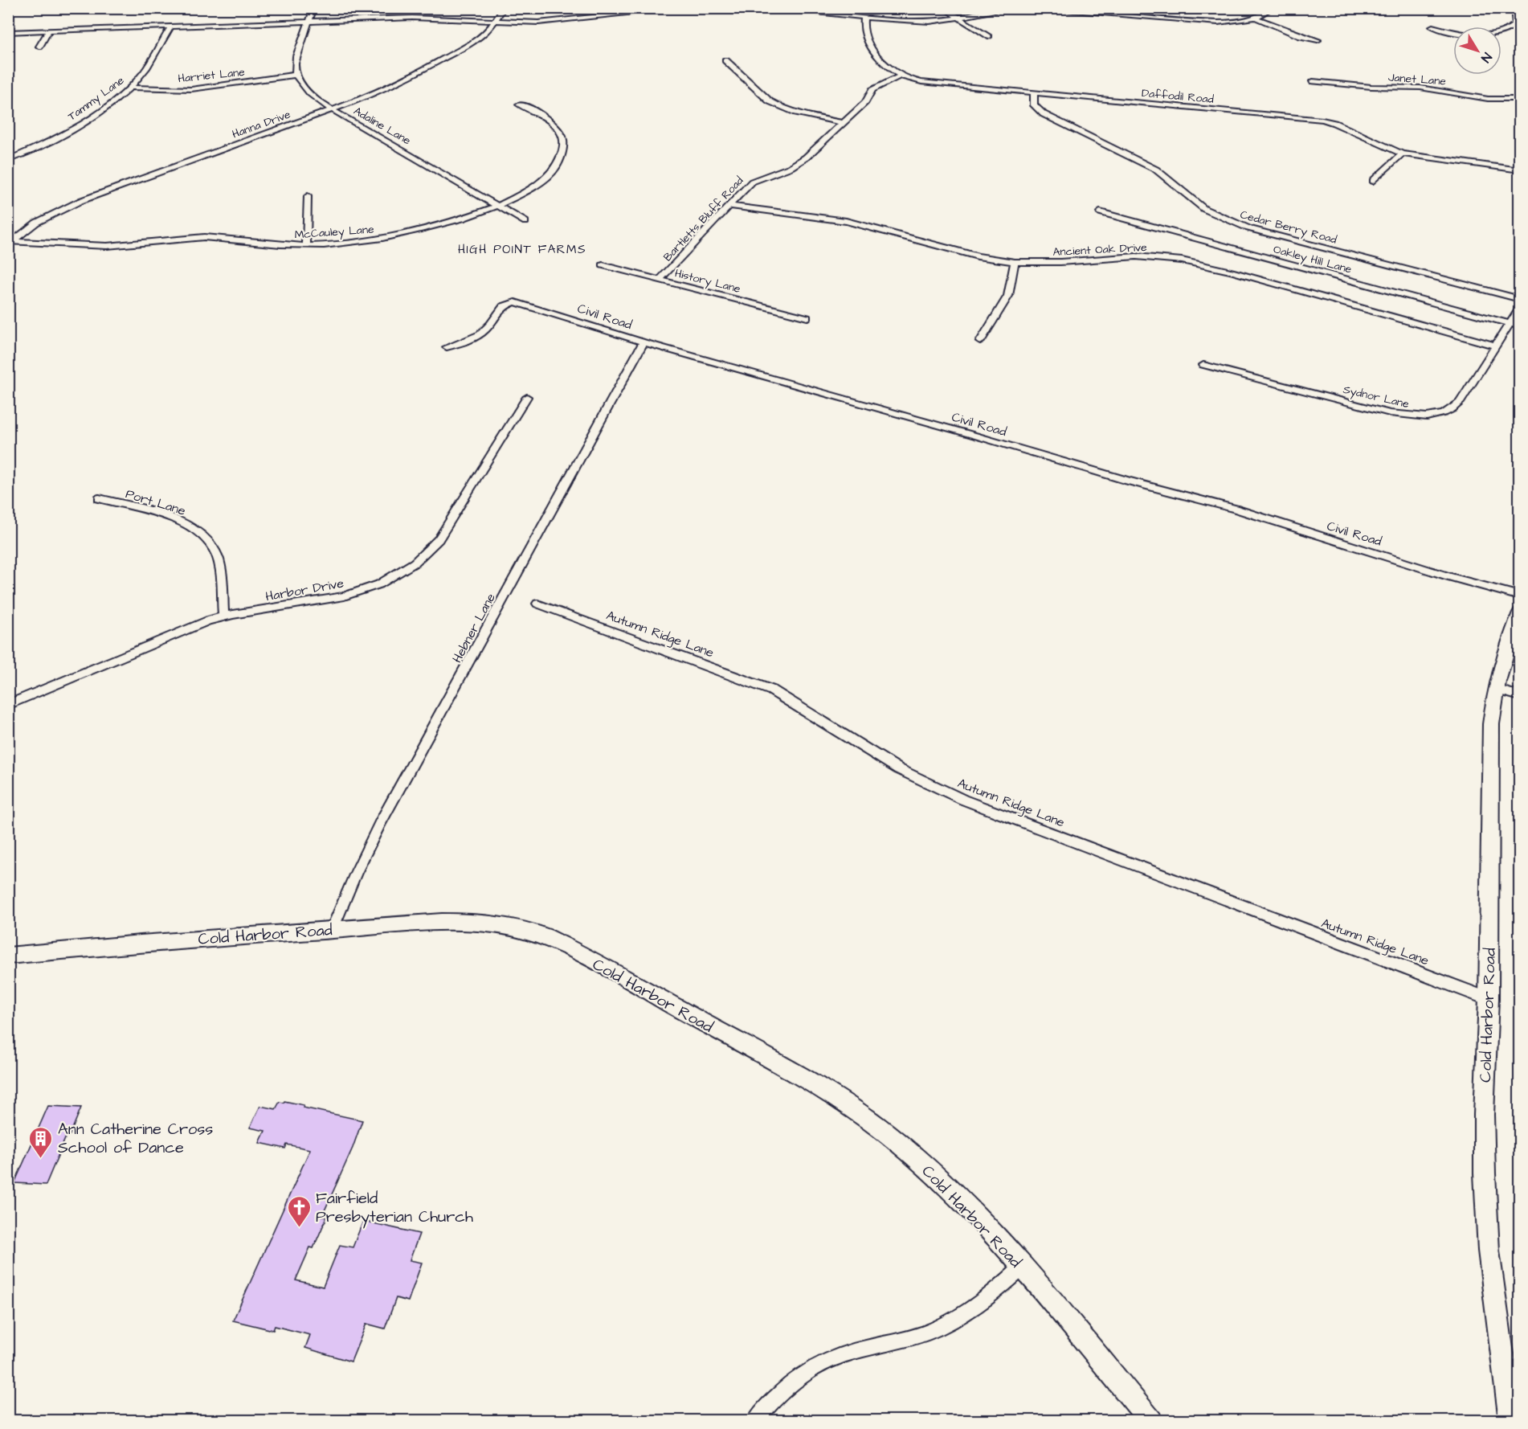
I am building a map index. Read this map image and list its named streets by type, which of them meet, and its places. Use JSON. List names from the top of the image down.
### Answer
{
  "streets": {
    "main road": ["Cold Harbor Road"],
    "street": [
      "Harriet Lane",
      "Janet Lane",
      "Daffodil Road",
      "Tammy Lane",
      "Hanna Drive",
      "Adaline Lane",
      "Bartletts Bluff Road",
      "Cedar Berry Road",
      "McCauley Lane",
      "Ancient Oak Drive",
      "Oakley Hill Lane",
      "History Lane",
      "Civil Road",
      "Sydnor Lane",
      "Port Lane",
      "Harbor Drive",
      "Hebner Lane",
      "Autumn Ridge Lane"
    ]
  },
  "crossings": [
    ["Harriet Lane", "Tammy Lane"],
    ["Harriet Lane", "Adaline Lane"],
    ["Daffodil Road", "Bartletts Bluff Road"],
    ["Daffodil Road", "Cedar Berry Road"],
    ["Hanna Drive", "Adaline Lane"],
    ["Hanna Drive", "McCauley Lane"],
    ["Adaline Lane", "McCauley Lane"],
    ["Bartletts Bluff Road", "Ancient Oak Drive"],
    ["Bartletts Bluff Road", "History Lane"],
    ["Ancient Oak Drive", "Sydnor Lane"],
    ["Oakley Hill Lane", "Sydnor Lane"],
    ["Civil Road", "Hebner Lane"],
    ["Port Lane", "Harbor Drive"],
    ["Hebner Lane", "Cold Harbor Road"],
    ["Autumn Ridge Lane", "Cold Harbor Road"]
  ],
  "districts": ["HIGH POINT FARMS"],
  "places": {
    "building": ["Ann Catherine Cross School of Dance"],
    "church": ["Fairfield Presbyterian Church"]
  },
  "north": "bottom right"
}
